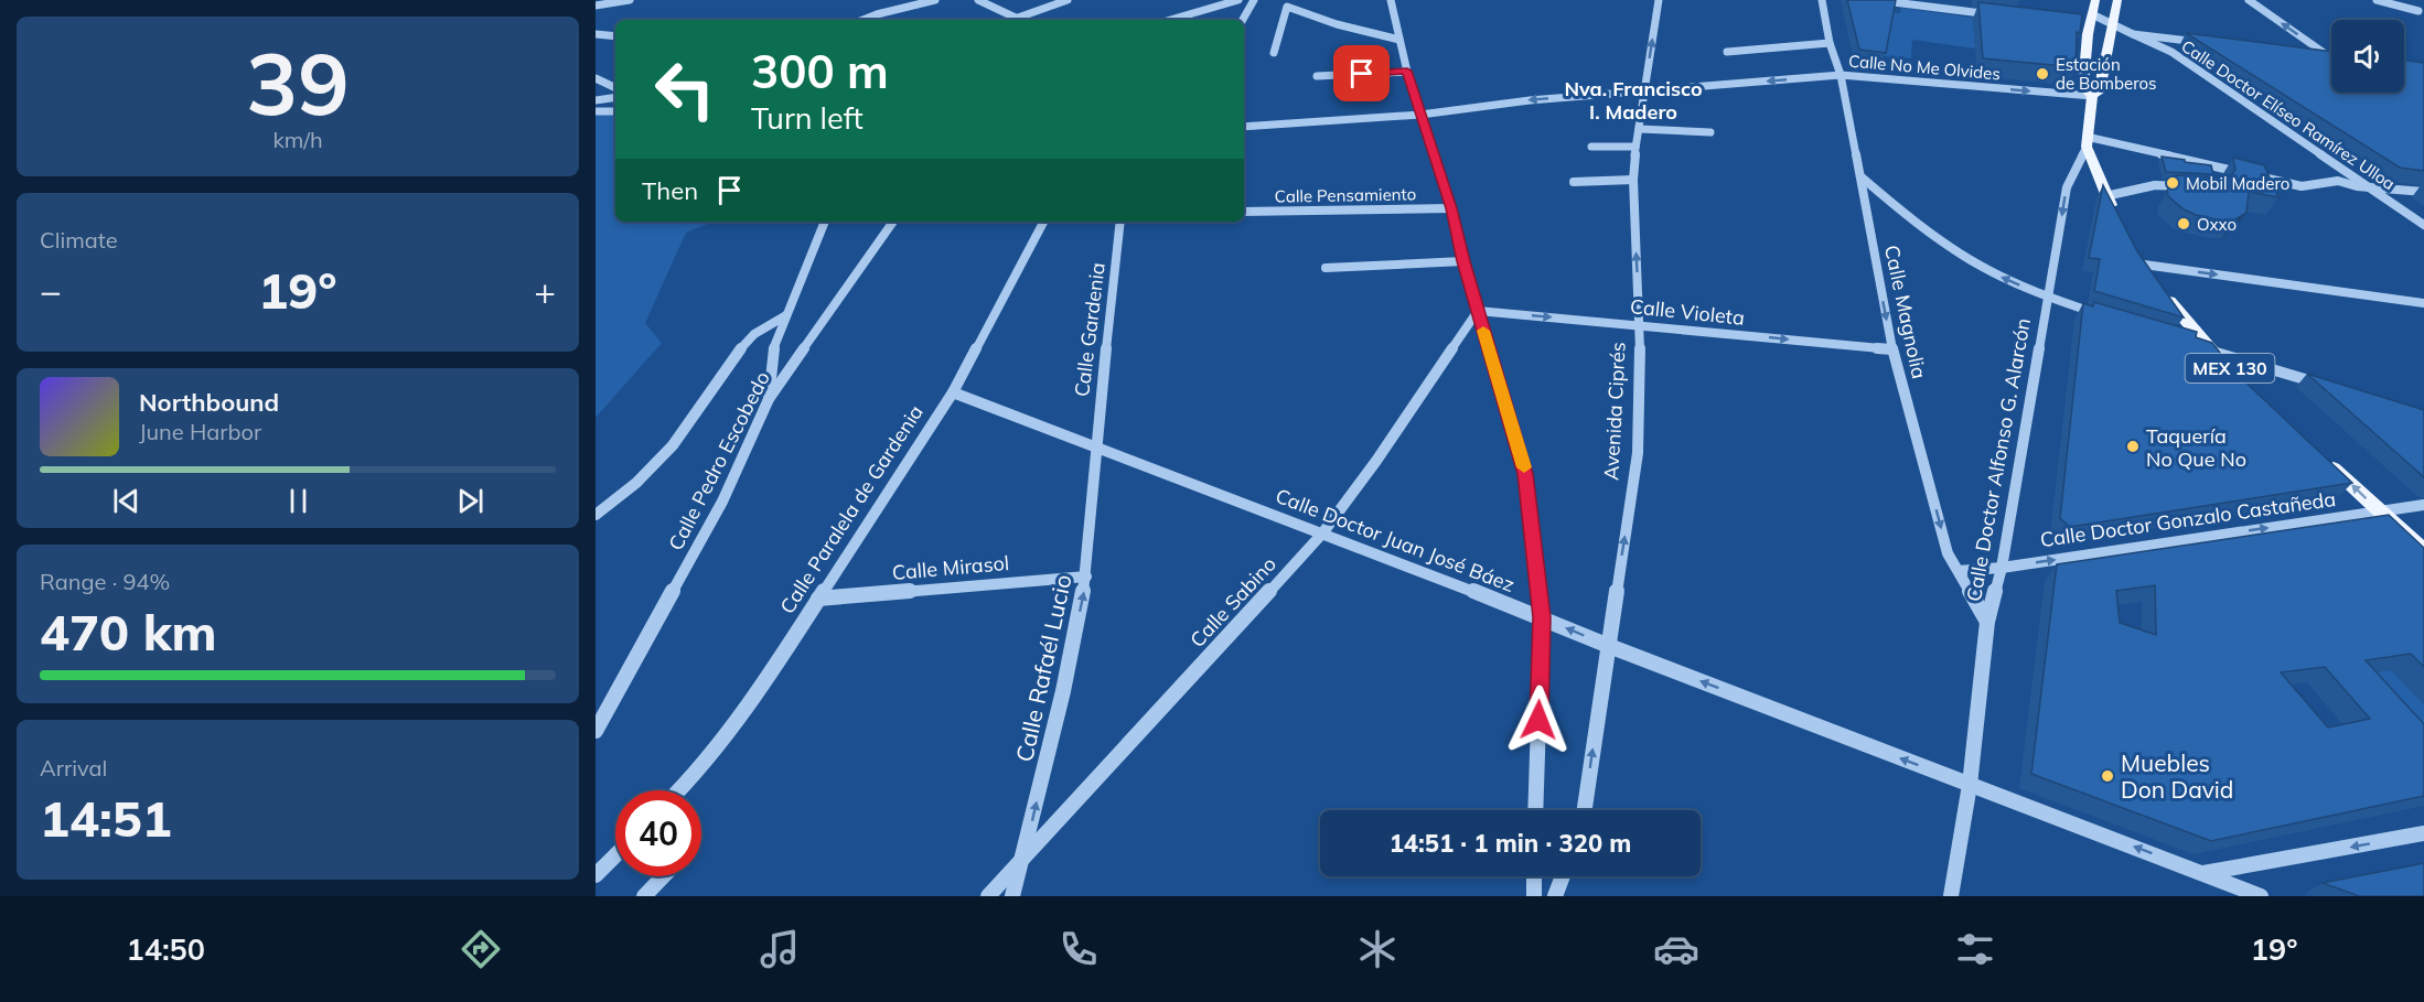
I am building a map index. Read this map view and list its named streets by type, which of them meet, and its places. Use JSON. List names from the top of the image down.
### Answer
{
  "streets": {
    "main road": ["MEX 130"],
    "street": [
      "Calle No Me Olvides",
      "Calle Doctor Elíseo Ramírez Ulloa",
      "Calle Pensamiento",
      "Calle Violeta",
      "Calle Magnolia",
      "Calle Gardenia",
      "Avenida Ciprés",
      "Calle Doctor Alfonso G. Alarcón",
      "Calle Pedro Escobedo",
      "Calle Paralela de Gardenia",
      "Calle Doctor Gonzalo Castañeda",
      "Calle Doctor Juan José Báez",
      "Calle Mirasol",
      "Calle Sabino",
      "Calle Rafaél Lucio"
    ]
  },
  "crossings": [
    ["Calle No Me Olvides", "Calle Magnolia"],
    ["Calle No Me Olvides", "Avenida Ciprés"],
    ["Calle Violeta", "Calle Magnolia"],
    ["Calle Violeta", "Avenida Ciprés"],
    ["Calle Violeta", "Calle Sabino"],
    ["Calle Magnolia", "Calle Doctor Alfonso G. Alarcón"],
    ["Calle Magnolia", "Calle Doctor Gonzalo Castañeda"],
    ["Calle Gardenia", "Calle Doctor Juan José Báez"],
    ["Calle Gardenia", "Calle Rafaél Lucio"],
    ["Avenida Ciprés", "Calle Doctor Juan José Báez"],
    ["Calle Doctor Alfonso G. Alarcón", "Calle Doctor Gonzalo Castañeda"],
    ["Calle Doctor Alfonso G. Alarcón", "Calle Doctor Juan José Báez"],
    ["Calle Paralela de Gardenia", "Calle Doctor Juan José Báez"],
    ["Calle Paralela de Gardenia", "Calle Mirasol"],
    ["Calle Doctor Juan José Báez", "Calle Sabino"],
    ["Calle Doctor Juan José Báez", "Calle Rafaél Lucio"],
    ["Calle Mirasol", "Calle Rafaél Lucio"],
    ["Calle Sabino", "Calle Rafaél Lucio"]
  ],
  "one_way": [
    "Calle Violeta",
    "Calle Magnolia",
    "Calle Doctor Gonzalo Castañeda",
    "Calle Doctor Juan José Báez",
    "Calle Rafaél Lucio"
  ],
  "districts": ["Nva. Francisco I. Madero"],
  "places": [
    "Estación de Bomberos",
    "Mobil Madero",
    "Oxxo",
    "Taquería No Que No",
    "Muebles Don David"
  ],
  "page": {
    "tile": [
      ["39", "km/h"],
      "Climate",
      ["Range · 94%", "470 km"],
      ["Arrival", "14:51"]
    ],
    "turn": ["300 m", "Turn left"],
    "then": "Then",
    "heat": ["−", "19°", "+"],
    "song": ["Northbound", "June Harbor"],
    "limit": "40",
    "trip": "14:51 · 1 min · 320 m",
    "tabs": ["14:50", "19°"]
  }
}
